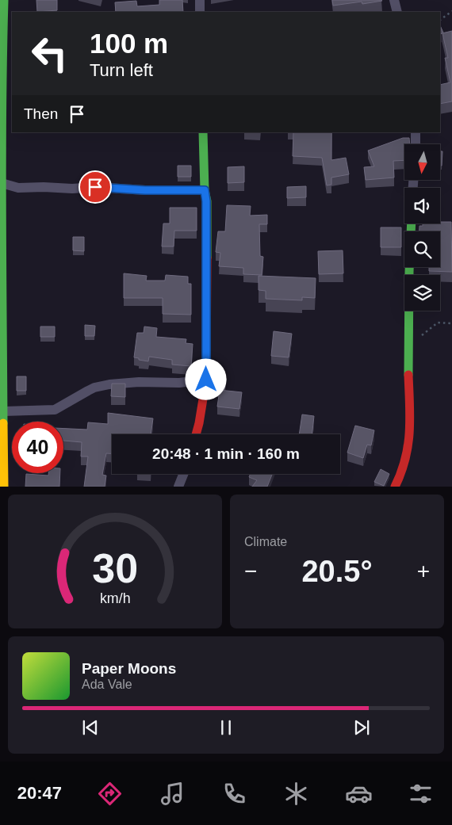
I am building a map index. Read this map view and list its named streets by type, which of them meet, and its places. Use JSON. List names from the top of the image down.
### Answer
{
  "north": "bottom",
  "page": {
    "turn": ["100 m", "Turn left"],
    "then": "Then",
    "limit": "40",
    "trip": "20:48 · 1 min · 160 m",
    "tile": "Climate",
    "heat": ["−", "20.5°", "+"],
    "song": ["Paper Moons", "Ada Vale"],
    "tabs": "20:47",
    "gauge": ["30", "km/h"]
  }
}
